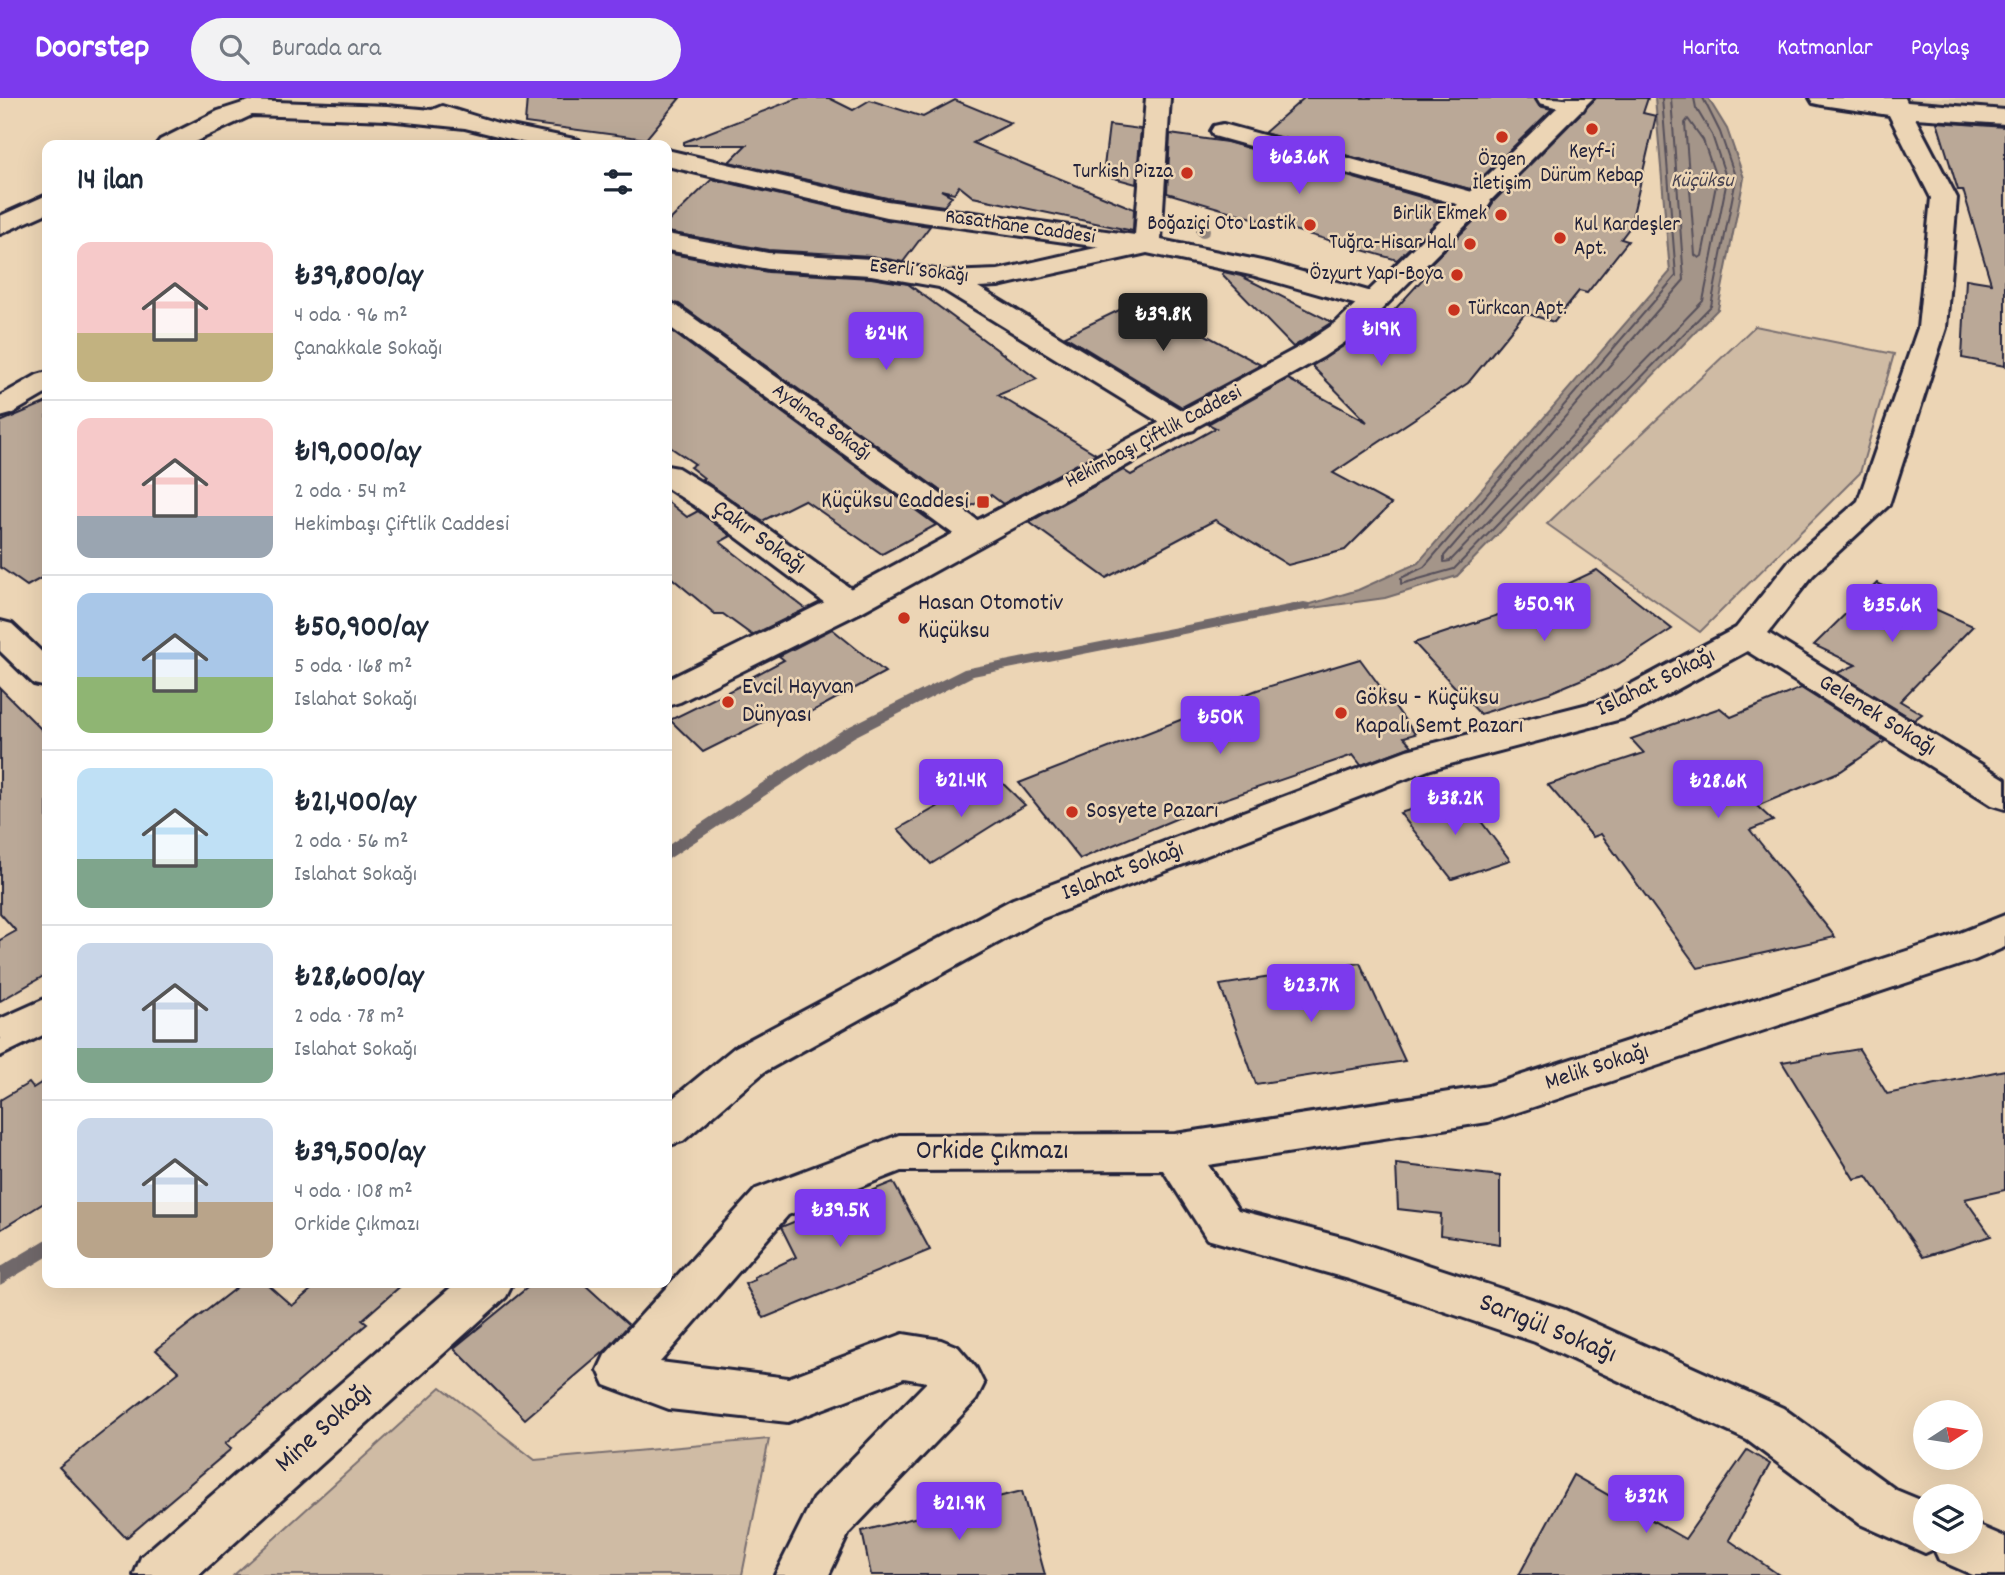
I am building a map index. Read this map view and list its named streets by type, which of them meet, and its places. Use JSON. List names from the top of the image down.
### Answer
{
  "streets": {
    "street": [
      "Rasathane Caddesi",
      "Eserli Sokağı",
      "Aydınca Sokağı",
      "Hekimbaşı Çiftlik Caddesi",
      "Çakır Sokağı",
      "Islahat Sokağı",
      "Gelenek Sokağı",
      "Melik Sokağı",
      "Orkide Çıkmazı",
      "Sarıgül Sokağı",
      "Mine Sokağı"
    ]
  },
  "crossings": [
    ["Rasathane Caddesi", "Eserli Sokağı"],
    ["Rasathane Caddesi", "Hekimbaşı Çiftlik Caddesi"],
    ["Aydınca Sokağı", "Hekimbaşı Çiftlik Caddesi"],
    ["Hekimbaşı Çiftlik Caddesi", "Çakır Sokağı"],
    ["Islahat Sokağı", "Gelenek Sokağı"],
    ["Melik Sokağı", "Orkide Çıkmazı"],
    ["Melik Sokağı", "Sarıgül Sokağı"],
    ["Orkide Çıkmazı", "Sarıgül Sokağı"]
  ],
  "water": ["Küçüksu"],
  "places": {
    "other": [
      "Keyf-i Dürüm Kebap",
      "Özgen İletişim",
      "Turkish Pizza",
      "Birlik Ekmek",
      "Boğaziçi Oto Lastik",
      "Kul Kardeşler Apt.",
      "Tuğra-Hisar Halı",
      "Özyurt Yapı-Boya",
      "Türkcan Apt.",
      "Hasan Otomotiv Küçüksu",
      "Evcil Hayvan Dünyası",
      "Göksu - Küçüksu Kapalı Semt Pazarı",
      "Sosyete Pazarı"
    ],
    "transit": ["Küçüksu Caddesi"]
  },
  "north": "right",
  "page": {
    "header": "Doorstep",
    "search": "Burada ara",
    "nav": ["Harita", "Katmanlar", "Paylaş"],
    "price": [
      "₺63.6K",
      "₺39.8K",
      "₺19K",
      "₺24K",
      "₺50.9K",
      "₺35.6K",
      "₺50K",
      "₺21.4K",
      "₺28.6K",
      "₺38.2K",
      "₺23.7K",
      "₺39.5K",
      "₺32K",
      "₺21.9K"
    ],
    "heading": "14 ilan",
    "list": [
      {
        "name": "₺39,800/ay",
        "note": "4 oda · 96 m² · Çanakkale Sokağı"
      },
      {
        "name": "₺19,000/ay",
        "note": "2 oda · 54 m² · Hekimbaşı Çiftlik Caddesi"
      },
      {
        "name": "₺50,900/ay",
        "note": "5 oda · 168 m² · Islahat Sokağı"
      },
      {
        "name": "₺21,400/ay",
        "note": "2 oda · 56 m² · Islahat Sokağı"
      },
      {
        "name": "₺28,600/ay",
        "note": "2 oda · 78 m² · Islahat Sokağı"
      },
      {
        "name": "₺39,500/ay",
        "note": "4 oda · 108 m² · Orkide Çıkmazı"
      }
    ]
  }
}
